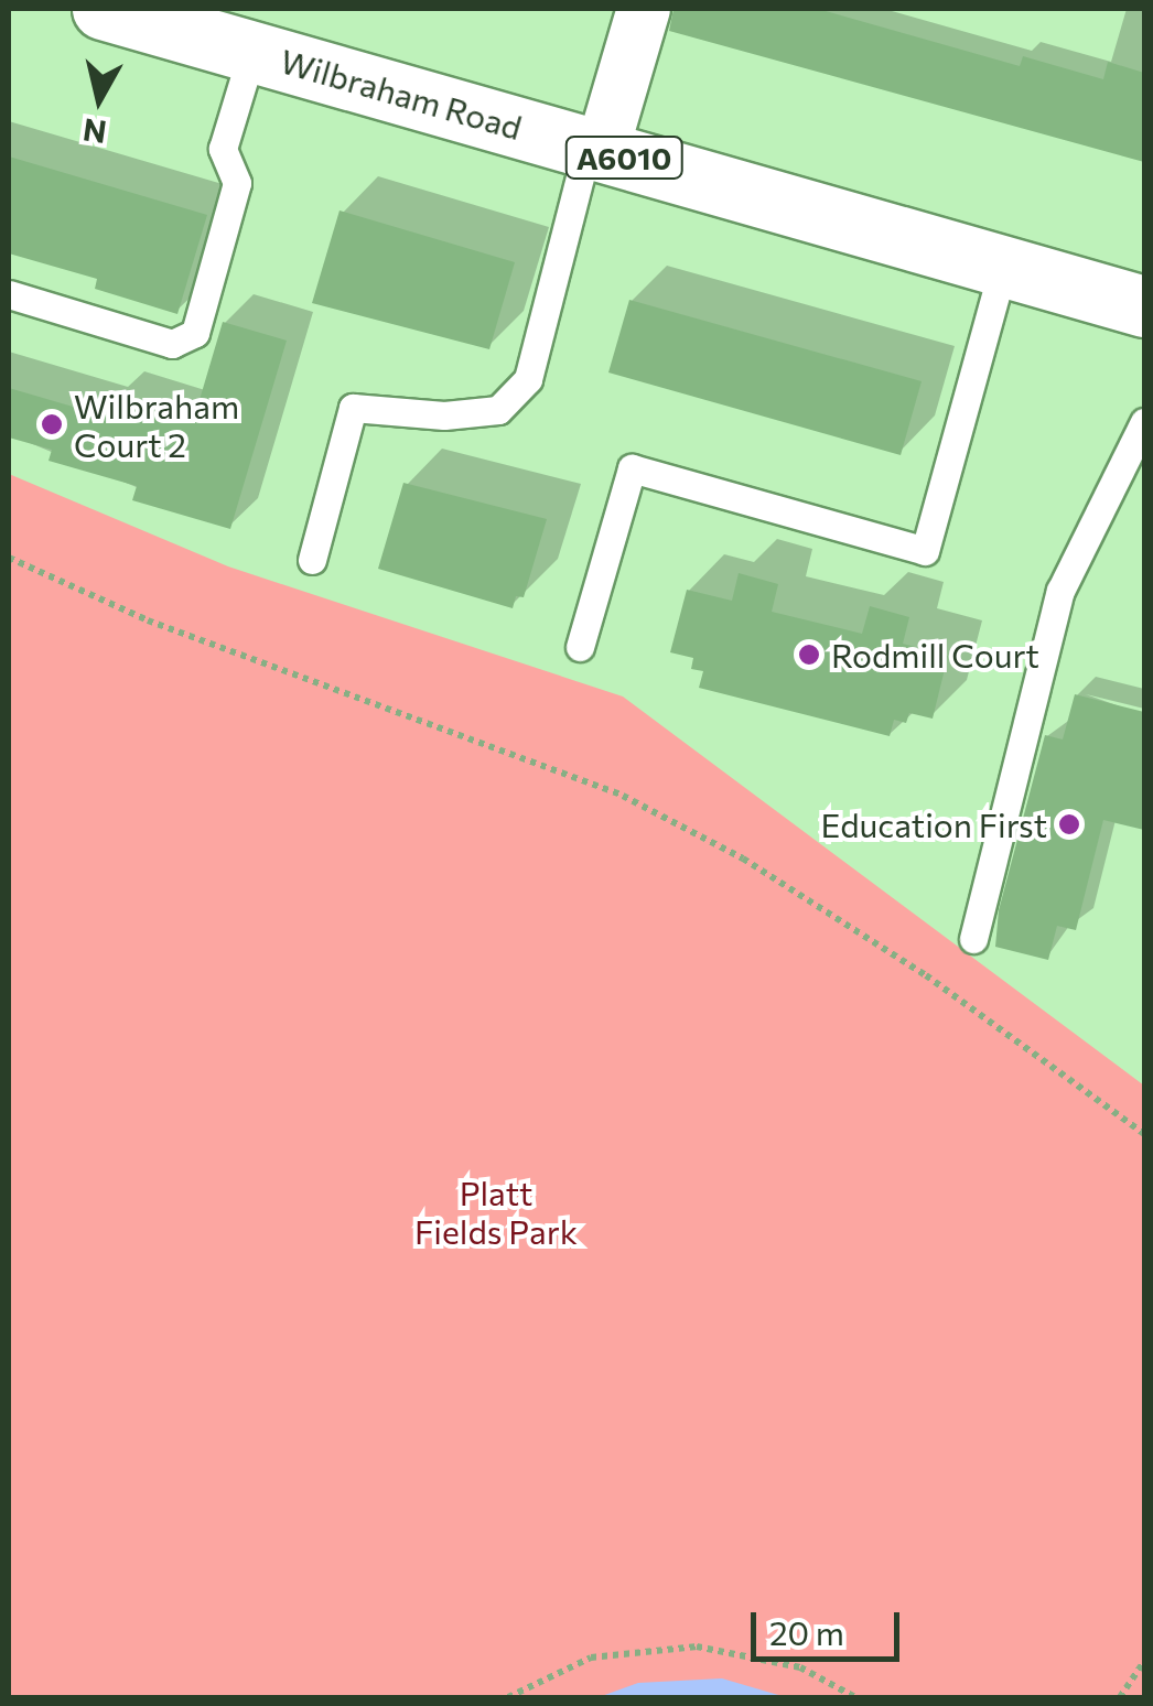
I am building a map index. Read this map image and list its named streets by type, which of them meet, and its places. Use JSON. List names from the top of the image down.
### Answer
{
  "streets": {
    "highway": ["Wilbraham Road", "A6010"]
  },
  "parks": ["Platt Fields Park"],
  "places": ["Wilbraham Court 2", "Rodmill Court", "Education First"],
  "scale_bar": "20 m",
  "north": "bottom"
}
